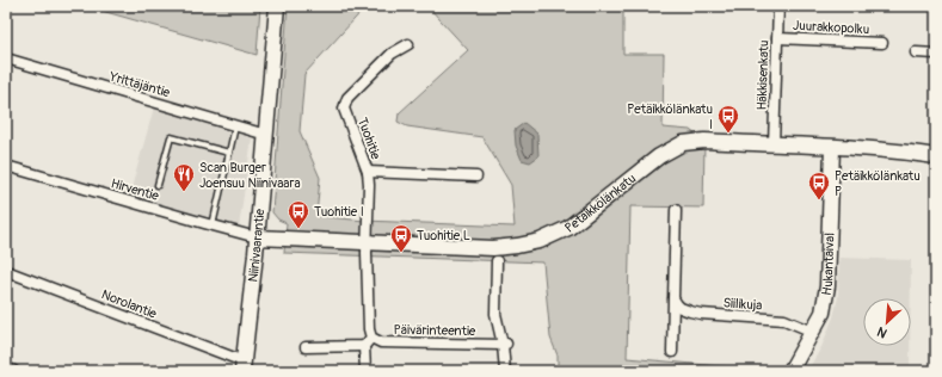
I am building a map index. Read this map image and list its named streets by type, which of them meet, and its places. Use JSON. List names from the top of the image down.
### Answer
{
  "streets": {
    "street": [
      "Juurakkopolku",
      "Häkkisenkatu",
      "Yrittäjäntie",
      "Tuohitie",
      "Hirventie",
      "Petäikkölänkatu",
      "Niinivaarantie",
      "Hukantaival",
      "Norolantie",
      "Siilikuja",
      "Päivärinteentie"
    ]
  },
  "crossings": [
    ["Juurakkopolku", "Häkkisenkatu"],
    ["Häkkisenkatu", "Petäikkölänkatu"],
    ["Yrittäjäntie", "Niinivaarantie"],
    ["Tuohitie", "Petäikkölänkatu"],
    ["Hirventie", "Petäikkölänkatu"],
    ["Hirventie", "Niinivaarantie"],
    ["Petäikkölänkatu", "Niinivaarantie"],
    ["Petäikkölänkatu", "Hukantaival"],
    ["Niinivaarantie", "Norolantie"],
    ["Hukantaival", "Siilikuja"]
  ],
  "places": {
    "bus stop": [
      "Petäikkölänkatu I",
      "Petäikkölänkatu P",
      "Tuohitie I",
      "Tuohitie L"
    ],
    "restaurant": ["Scan Burger Joensuu Niinivaara"]
  },
  "north": "bottom left"
}
